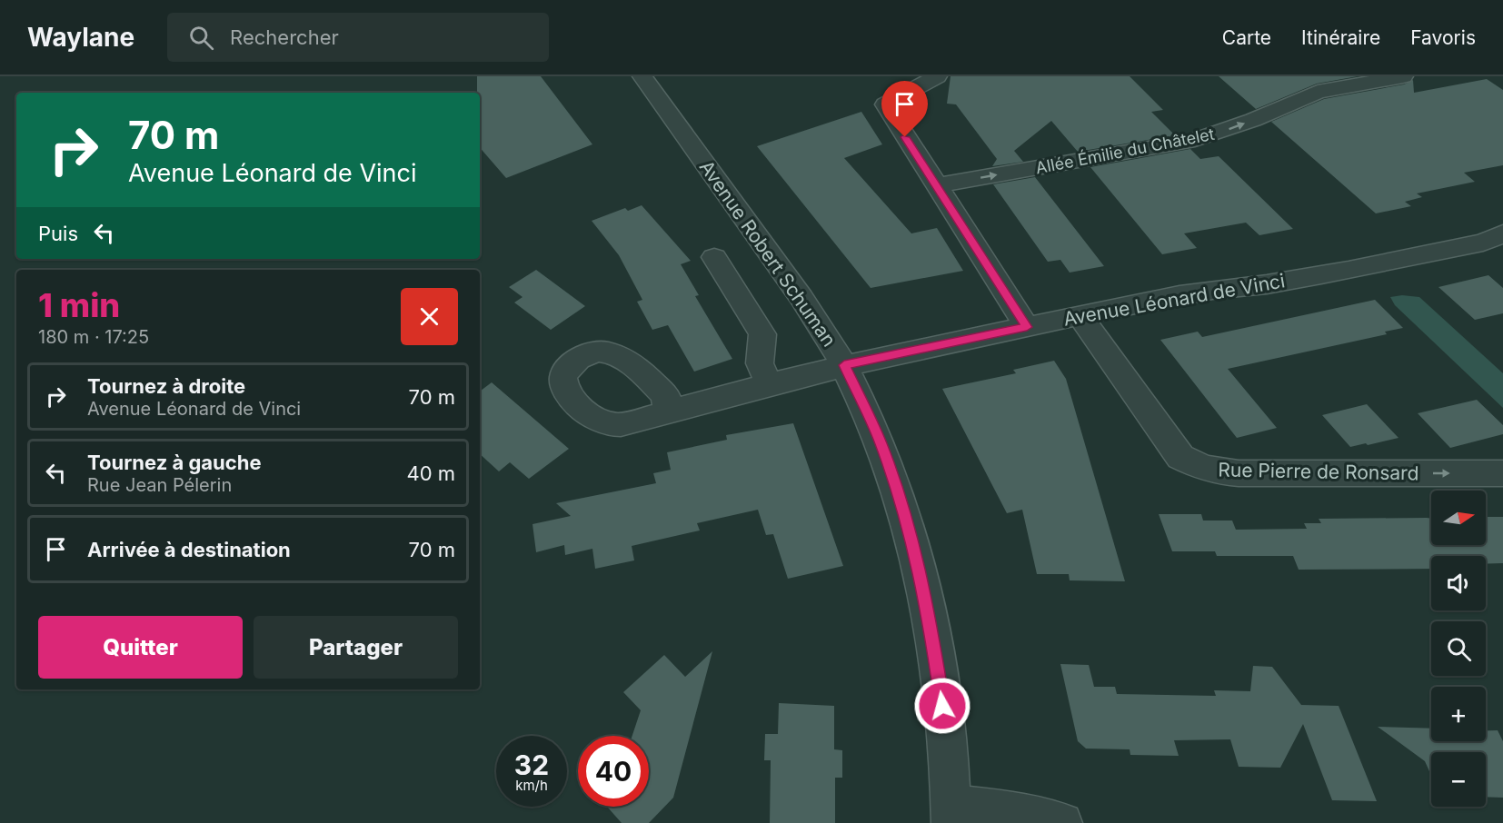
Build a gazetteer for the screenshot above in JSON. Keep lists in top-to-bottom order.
{
  "streets": {
    "street": [
      "Allée Émilie du Châtelet",
      "Avenue Robert Schuman",
      "Avenue Léonard de Vinci",
      "Rue Pierre de Ronsard"
    ]
  },
  "crossings": [
    ["Avenue Robert Schuman", "Avenue Léonard de Vinci"],
    ["Avenue Léonard de Vinci", "Rue Pierre de Ronsard"]
  ],
  "one_way": ["Allée Émilie du Châtelet", "Rue Pierre de Ronsard"],
  "north": "right",
  "page": {
    "header": "Waylane",
    "search": "Rechercher",
    "nav": ["Carte", "Itinéraire", "Favoris"],
    "turn": ["70 m", "Avenue Léonard de Vinci"],
    "then": "Puis",
    "heading": ["1 min", "180 m · 17:25"],
    "list": [
      {
        "name": "Tournez à droite",
        "note": "Avenue Léonard de Vinci",
        "value": "70 m"
      },
      {
        "name": "Tournez à gauche",
        "note": "Rue Jean Pélerin",
        "value": "40 m"
      },
      {
        "name": "Arrivée à destination",
        "value": "70 m"
      }
    ],
    "map_buttons": ["+", "−"],
    "buttons": ["Quitter", "Partager"],
    "speed": "32 km/h",
    "limit": "40"
  }
}
